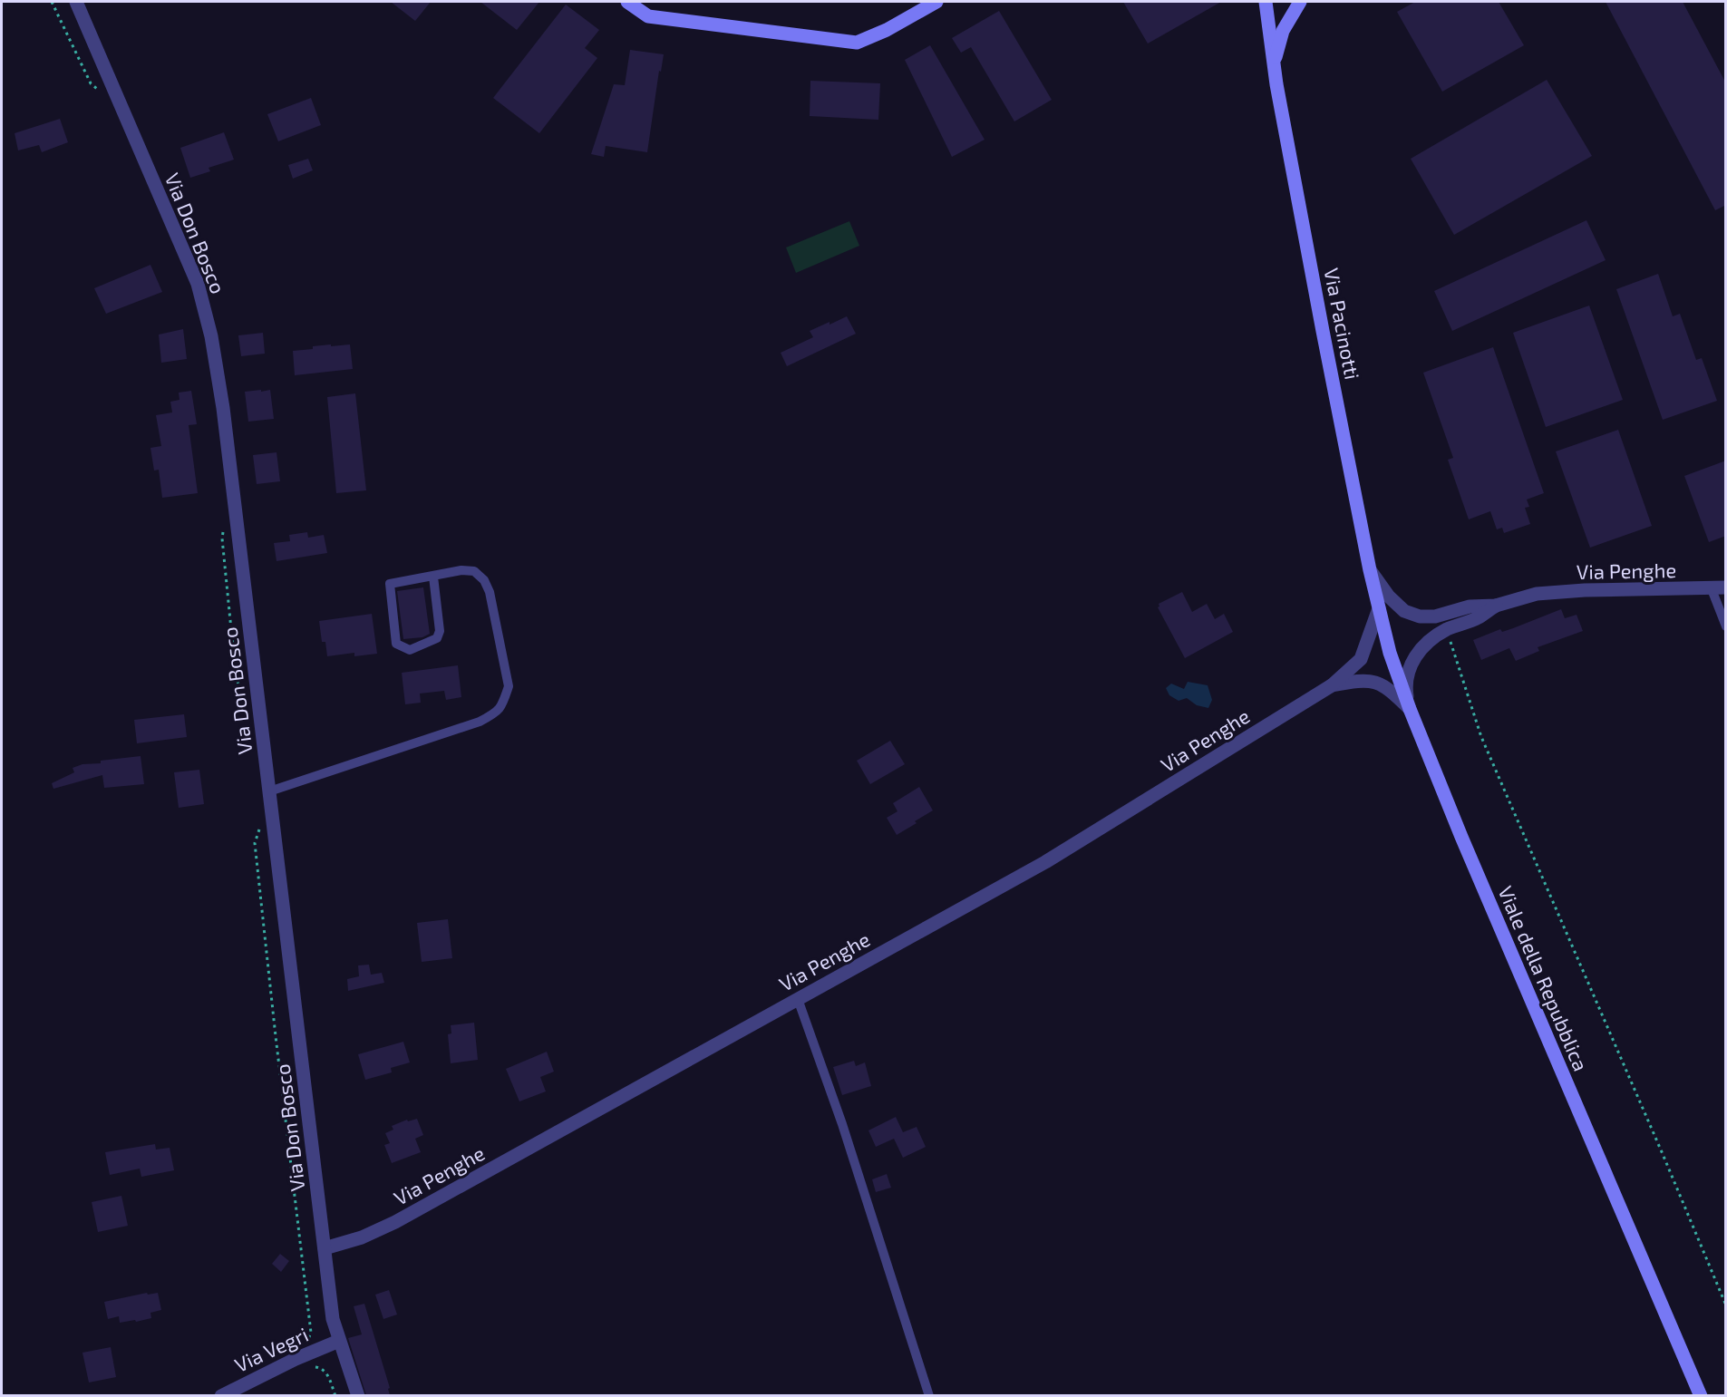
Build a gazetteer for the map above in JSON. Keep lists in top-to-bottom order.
{
  "streets": {
    "main road": ["Via Pacinotti", "Viale della Repubblica"],
    "street": ["Via Don Bosco", "Via Penghe", "Via Vegri"]
  },
  "crossings": [
    ["Via Don Bosco", "Via Penghe"],
    ["Via Don Bosco", "Via Vegri"],
    ["Via Pacinotti", "Via Penghe"],
    ["Via Pacinotti", "Viale della Repubblica"],
    ["Via Penghe", "Viale della Repubblica"]
  ]
}
